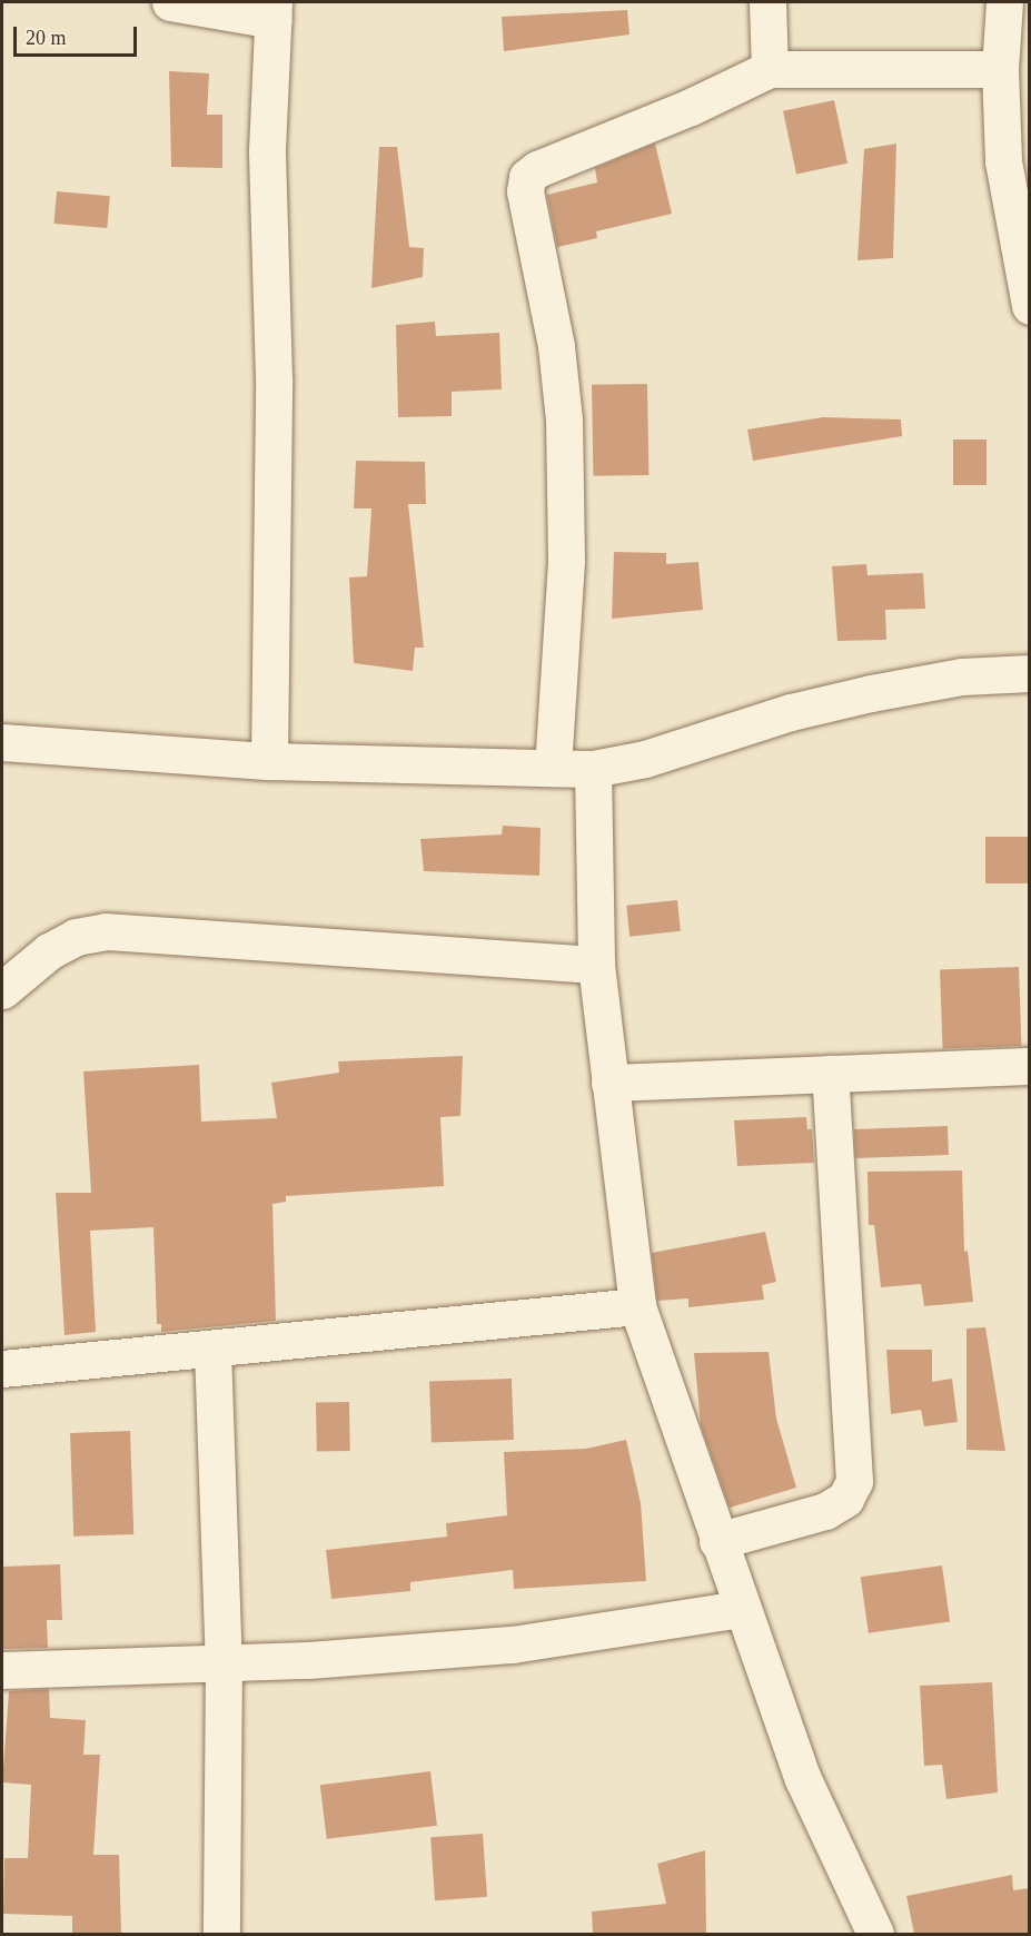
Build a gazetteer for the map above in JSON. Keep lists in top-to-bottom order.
{
  "scale_bar": "20 m"
}
